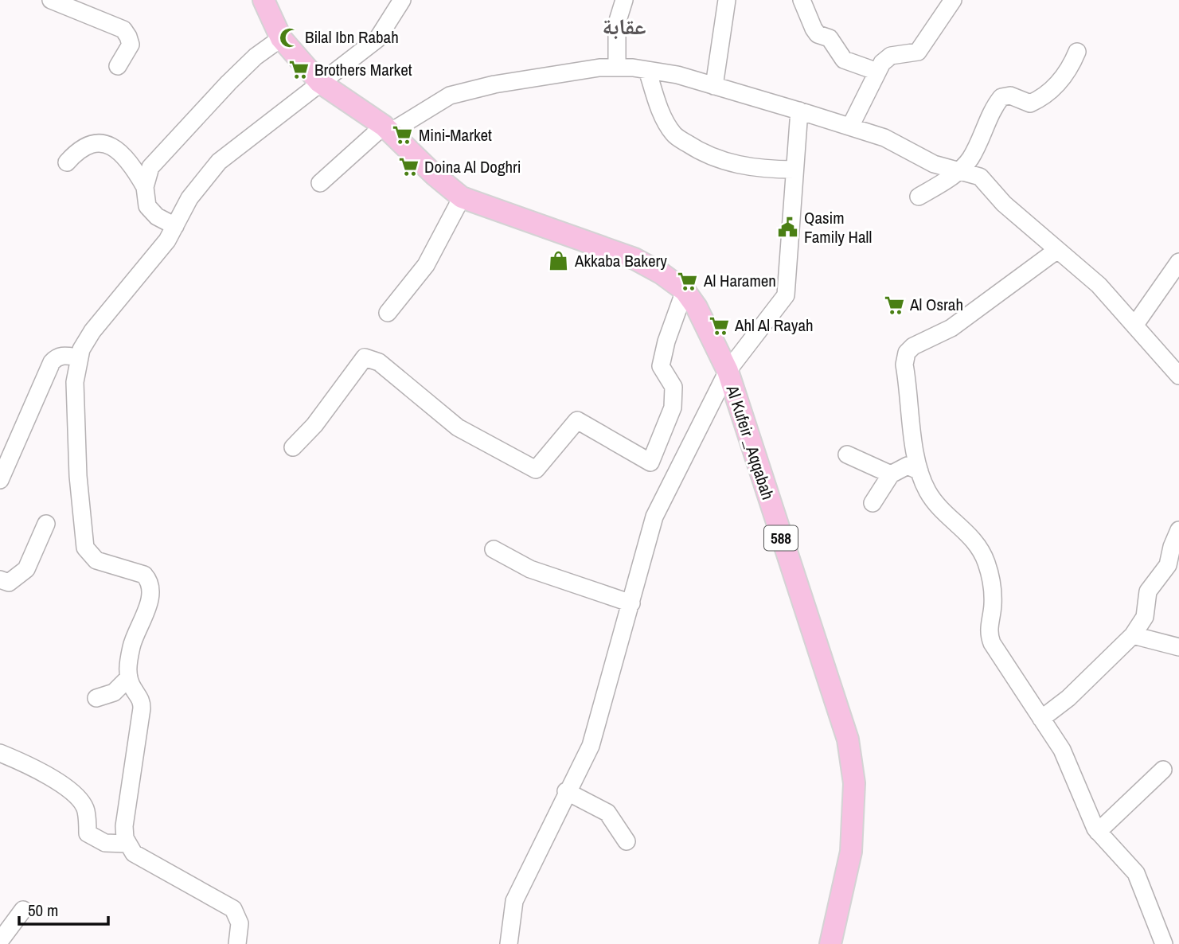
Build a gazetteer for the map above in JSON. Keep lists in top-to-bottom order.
{
  "streets": {
    "main road": ["Al Kufeir _Aqqabah", "588"]
  },
  "crossings": [
    ["Al Kufeir _Aqqabah", "588"]
  ],
  "districts": ["عقابة"],
  "places": {
    "mosque": ["Bilal Ibn Rabah"],
    "supermarket": [
      "Brothers Market",
      "Mini-Market",
      "Doina Al Doghri",
      "Al Haramen",
      "Al Osrah",
      "Ahl Al Rayah"
    ],
    "public building": ["Qasim Family Hall"],
    "shop": ["Akkaba Bakery"]
  },
  "scale_bar": "50 m"
}
